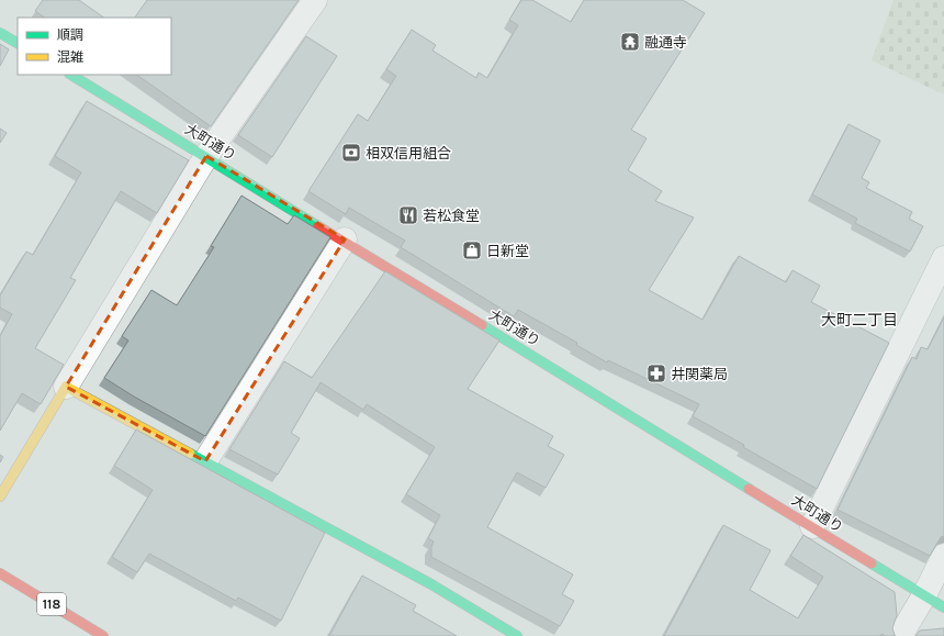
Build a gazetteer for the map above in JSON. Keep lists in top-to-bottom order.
{
  "streets": {
    "main road": ["大町通り", "118"]
  },
  "districts": ["大町二丁目"],
  "places": {
    "temple": ["融通寺"],
    "bank": ["相双信用組合"],
    "restaurant": ["若松食堂"],
    "shop": ["日新堂"],
    "pharmacy": ["井関薬局"]
  },
  "legend": ["順調", "混雑"]
}
